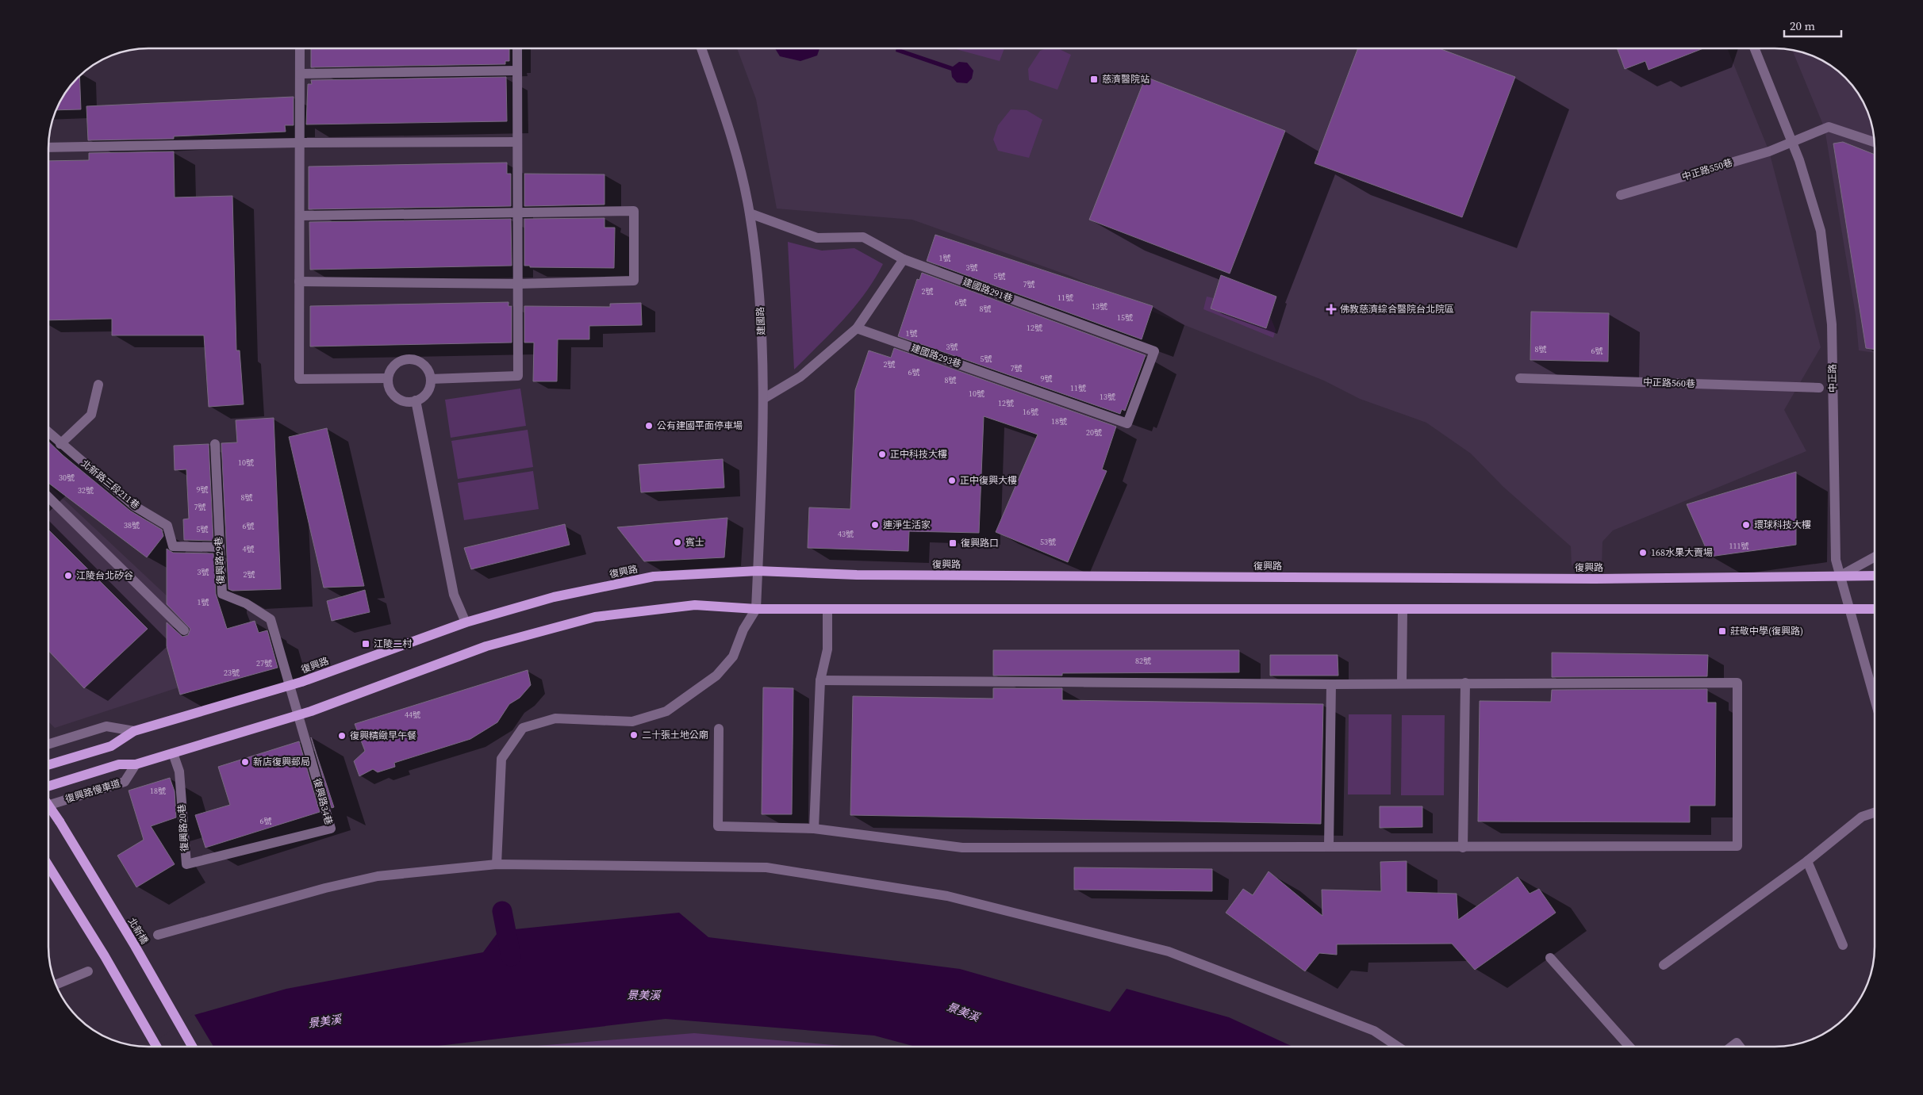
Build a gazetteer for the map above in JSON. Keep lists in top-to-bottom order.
{
  "streets": {
    "main road": ["復興路", "北新橋"],
    "street": [
      "中正路550巷",
      "建國路291巷",
      "建國路",
      "建國路293巷",
      "中正路",
      "中正路560巷",
      "北新路三段211巷",
      "復興路29巷",
      "復興路慢車道",
      "復興路34巷",
      "復興路20巷"
    ]
  },
  "crossings": [
    ["中正路550巷", "中正路"],
    ["建國路291巷", "建國路"],
    ["建國路291巷", "建國路293巷"],
    ["建國路", "復興路"],
    ["中正路", "復興路"],
    ["北新路三段211巷", "復興路29巷"],
    ["復興路29巷", "復興路"],
    ["復興路29巷", "復興路34巷"],
    ["復興路34巷", "復興路20巷"]
  ],
  "water": ["景美溪"],
  "places": {
    "transit": [
      "慈濟醫院站",
      "復興路口",
      "莊敬中學(復興路)",
      "江陵二村"
    ],
    "health": ["佛教慈濟綜合醫院台北院區"],
    "other": [
      "公有建國平面停車場",
      "正中科技大樓",
      "正中復興大樓",
      "連淨生活家",
      "環球科技大樓",
      "賓士",
      "168水果大賣場",
      "江陵台北矽谷",
      "二十張土地公廟",
      "復興精緻早午餐",
      "新店復興郵局"
    ]
  },
  "house_numbers": [
    "1號",
    "3號",
    "5號",
    "7號",
    "2號",
    "11號",
    "6號",
    "13號",
    "8號",
    "15號",
    "12號",
    "1號",
    "3號",
    "8號",
    "6號",
    "5號",
    "2號",
    "7號",
    "6號",
    "9號",
    "8號",
    "11號",
    "10號",
    "13號",
    "12號",
    "16號",
    "18號",
    "20號",
    "10號",
    "30號",
    "9號",
    "32號",
    "8號",
    "7號",
    "38號",
    "6號",
    "5號",
    "43號",
    "53號",
    "111號",
    "4號",
    "3號",
    "2號",
    "1號",
    "82號",
    "27號",
    "23號",
    "44號",
    "18號",
    "6號"
  ],
  "scale_bar": "20 m"
}
